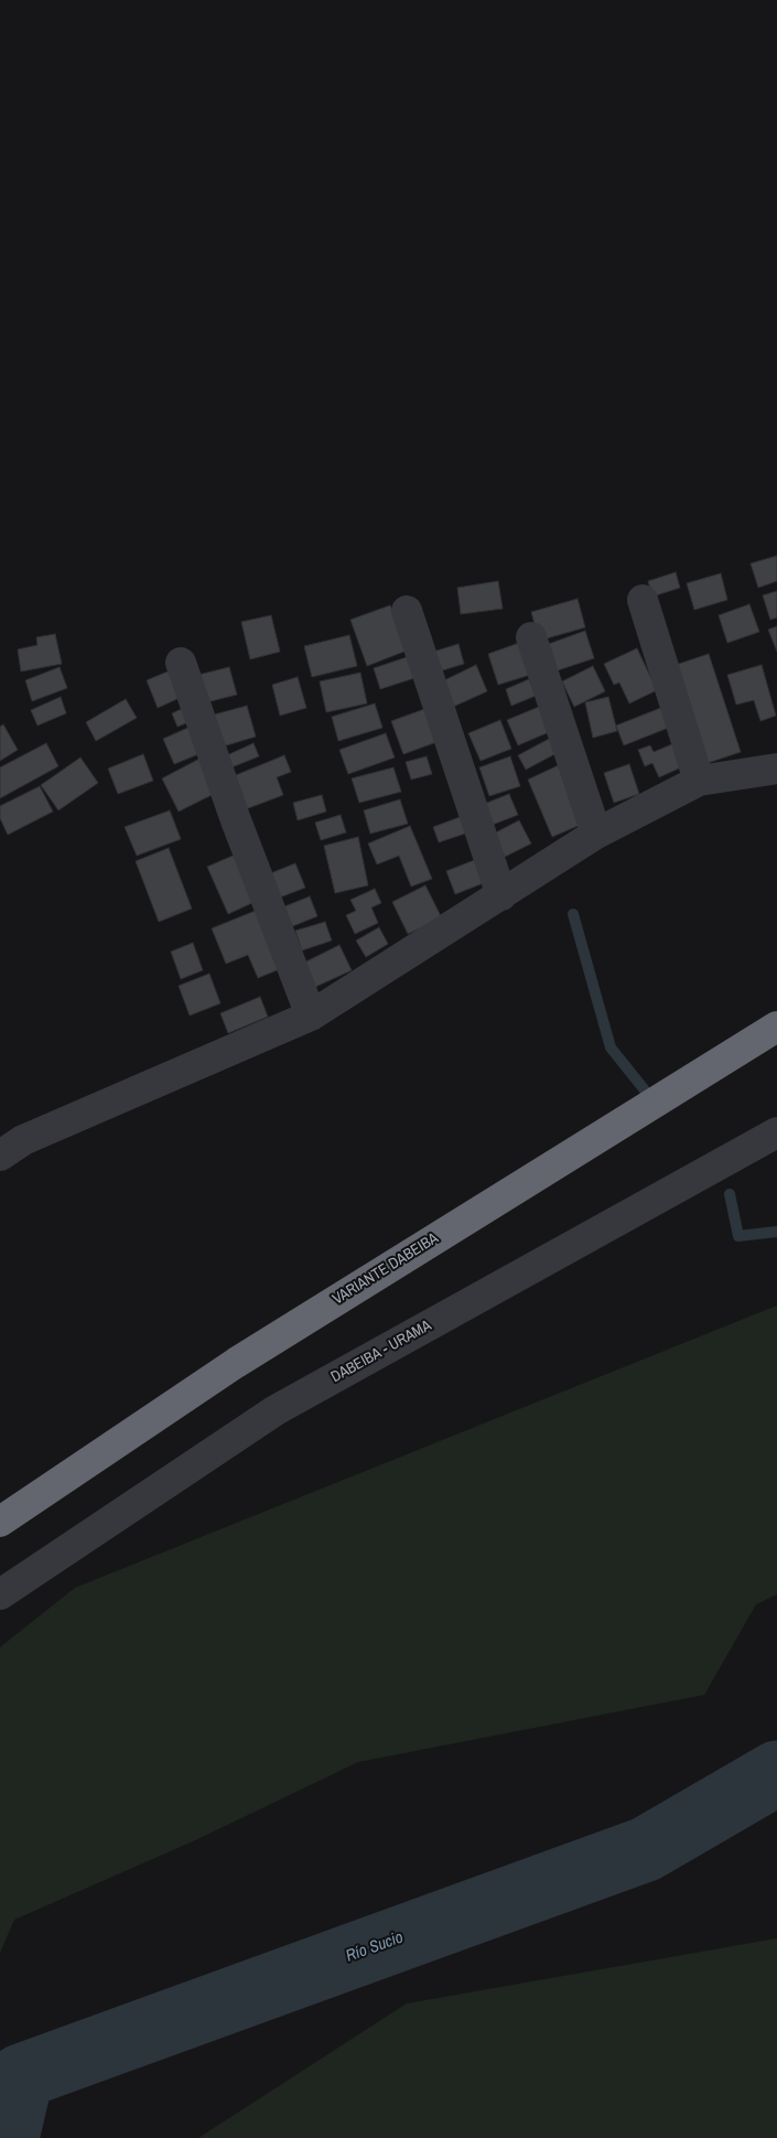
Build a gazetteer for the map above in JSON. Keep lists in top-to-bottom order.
{
  "streets": {
    "highway": ["VARIANTE DABEIBA"],
    "street": ["DABEIBA - URAMA"]
  },
  "water": ["Río Sucio"]
}
